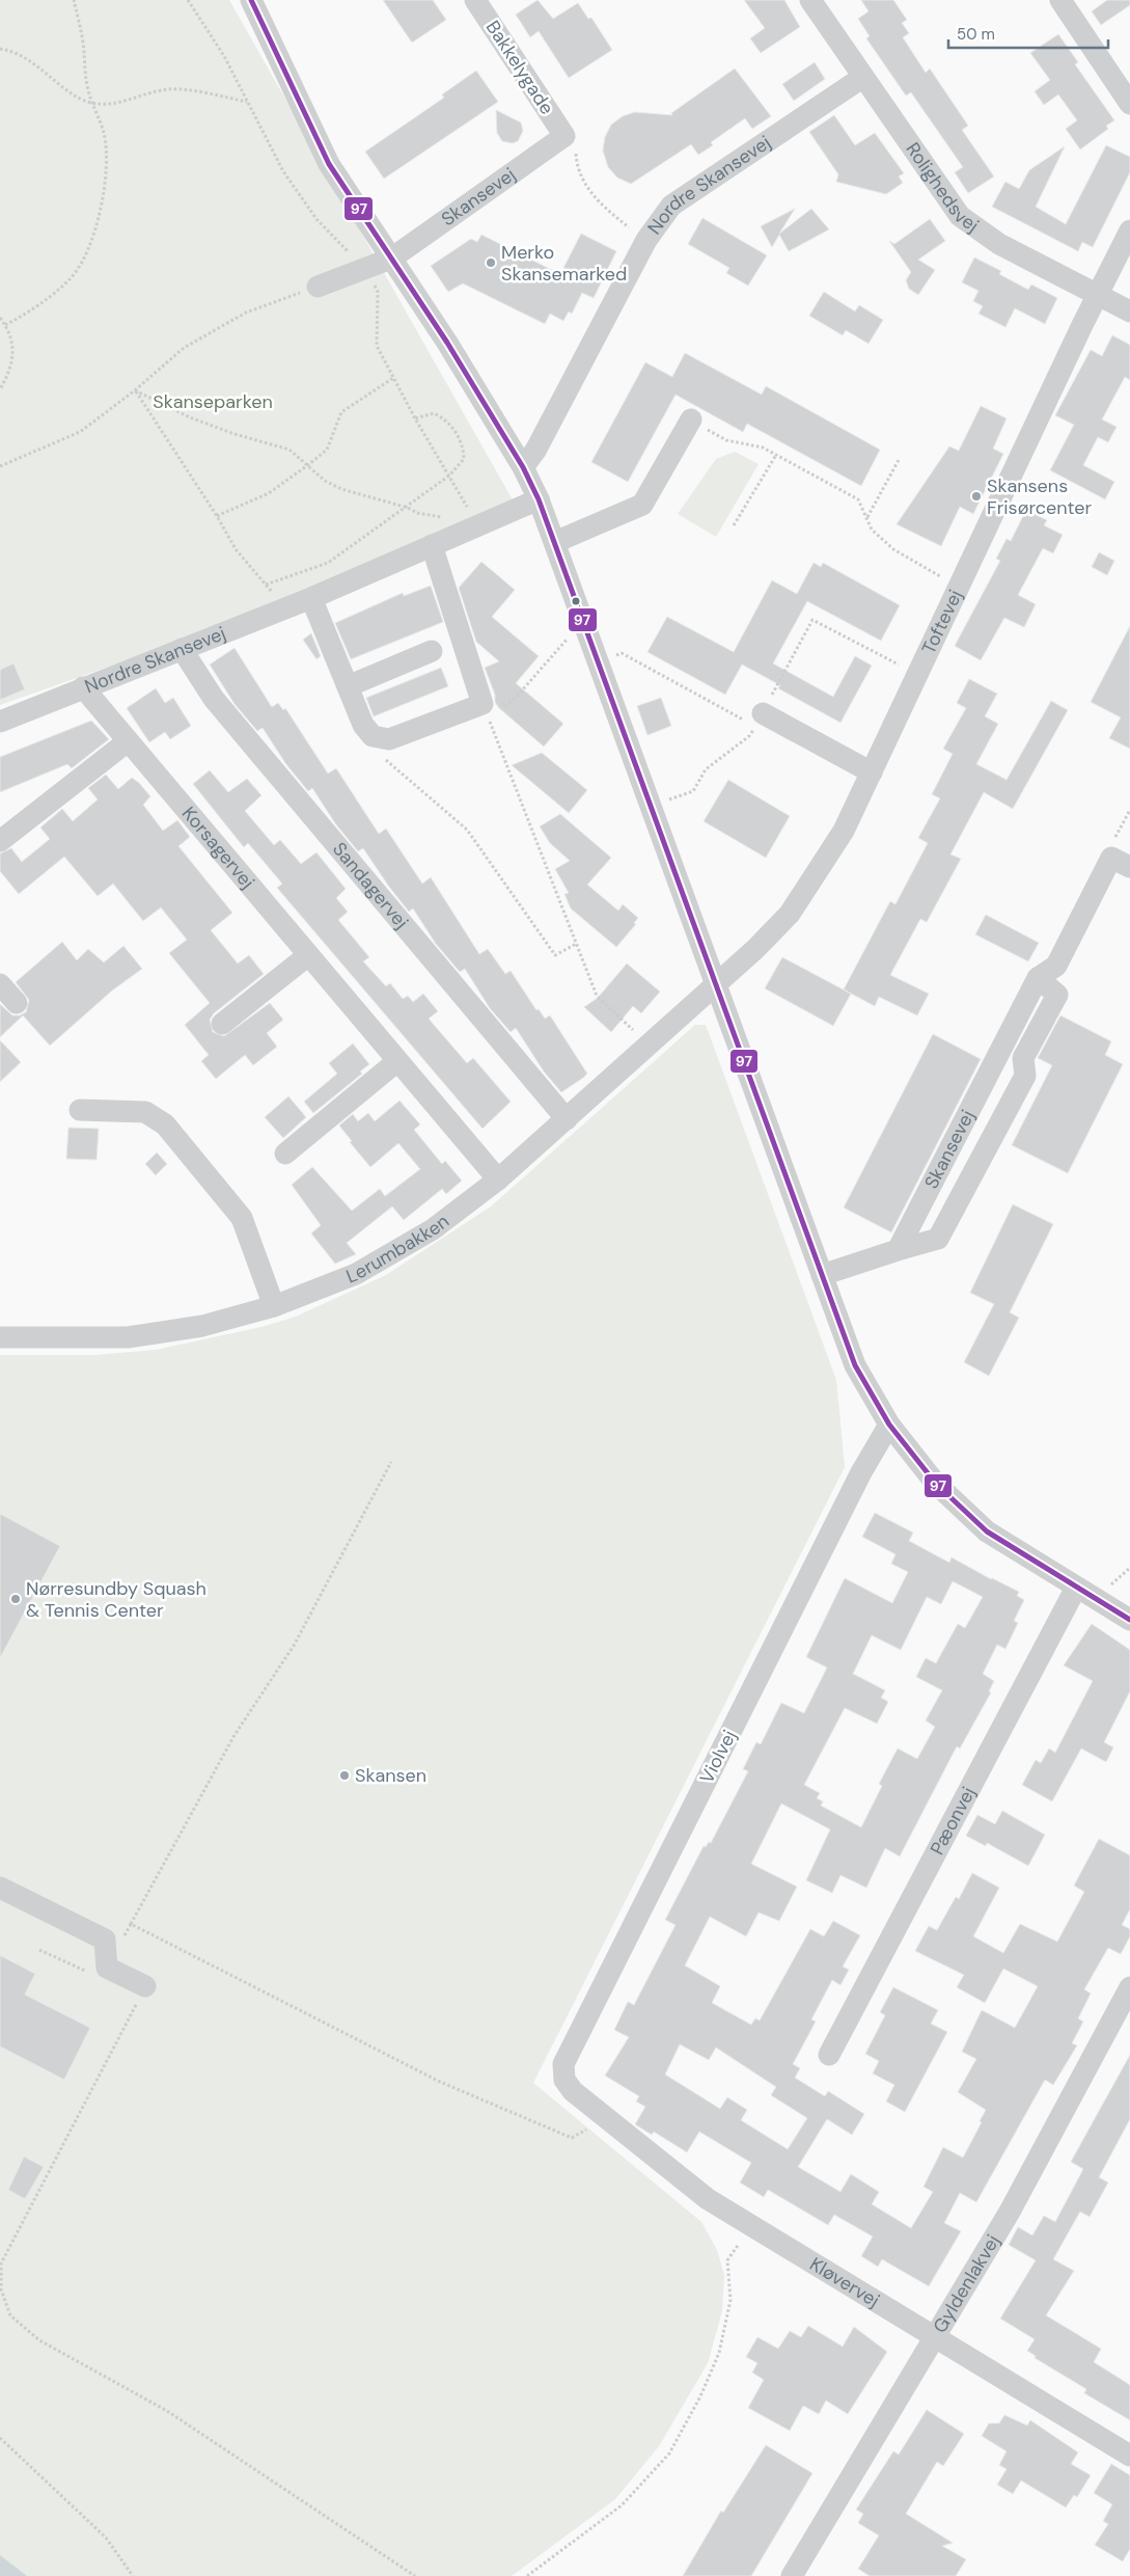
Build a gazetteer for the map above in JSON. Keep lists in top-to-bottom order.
{
  "streets": {
    "street": [
      "Bakkelygade",
      "Rolighedsvej",
      "Nordre Skansevej",
      "Skansevej",
      "Toftevej",
      "Korsagervej",
      "Sandagervej",
      "Lerumbakken",
      "Violvej",
      "Pæonvej",
      "Kløvervej",
      "Gyldenlakvej"
    ]
  },
  "crossings": [
    ["Bakkelygade", "Skansevej"],
    ["Rolighedsvej", "Nordre Skansevej"],
    ["Rolighedsvej", "Toftevej"],
    ["Nordre Skansevej", "Korsagervej"],
    ["Nordre Skansevej", "Sandagervej"],
    ["Toftevej", "Lerumbakken"],
    ["Korsagervej", "Lerumbakken"],
    ["Sandagervej", "Lerumbakken"],
    ["Violvej", "Kløvervej"],
    ["Kløvervej", "Gyldenlakvej"]
  ],
  "parks": ["Skanseparken"],
  "places": [
    "Merko Skansemarked",
    "Skansens Frisørcenter",
    "Nørresundby Squash & Tennis Center",
    "Skansen"
  ],
  "lines": ["transit line 97"],
  "scale_bar": "50 m"
}
